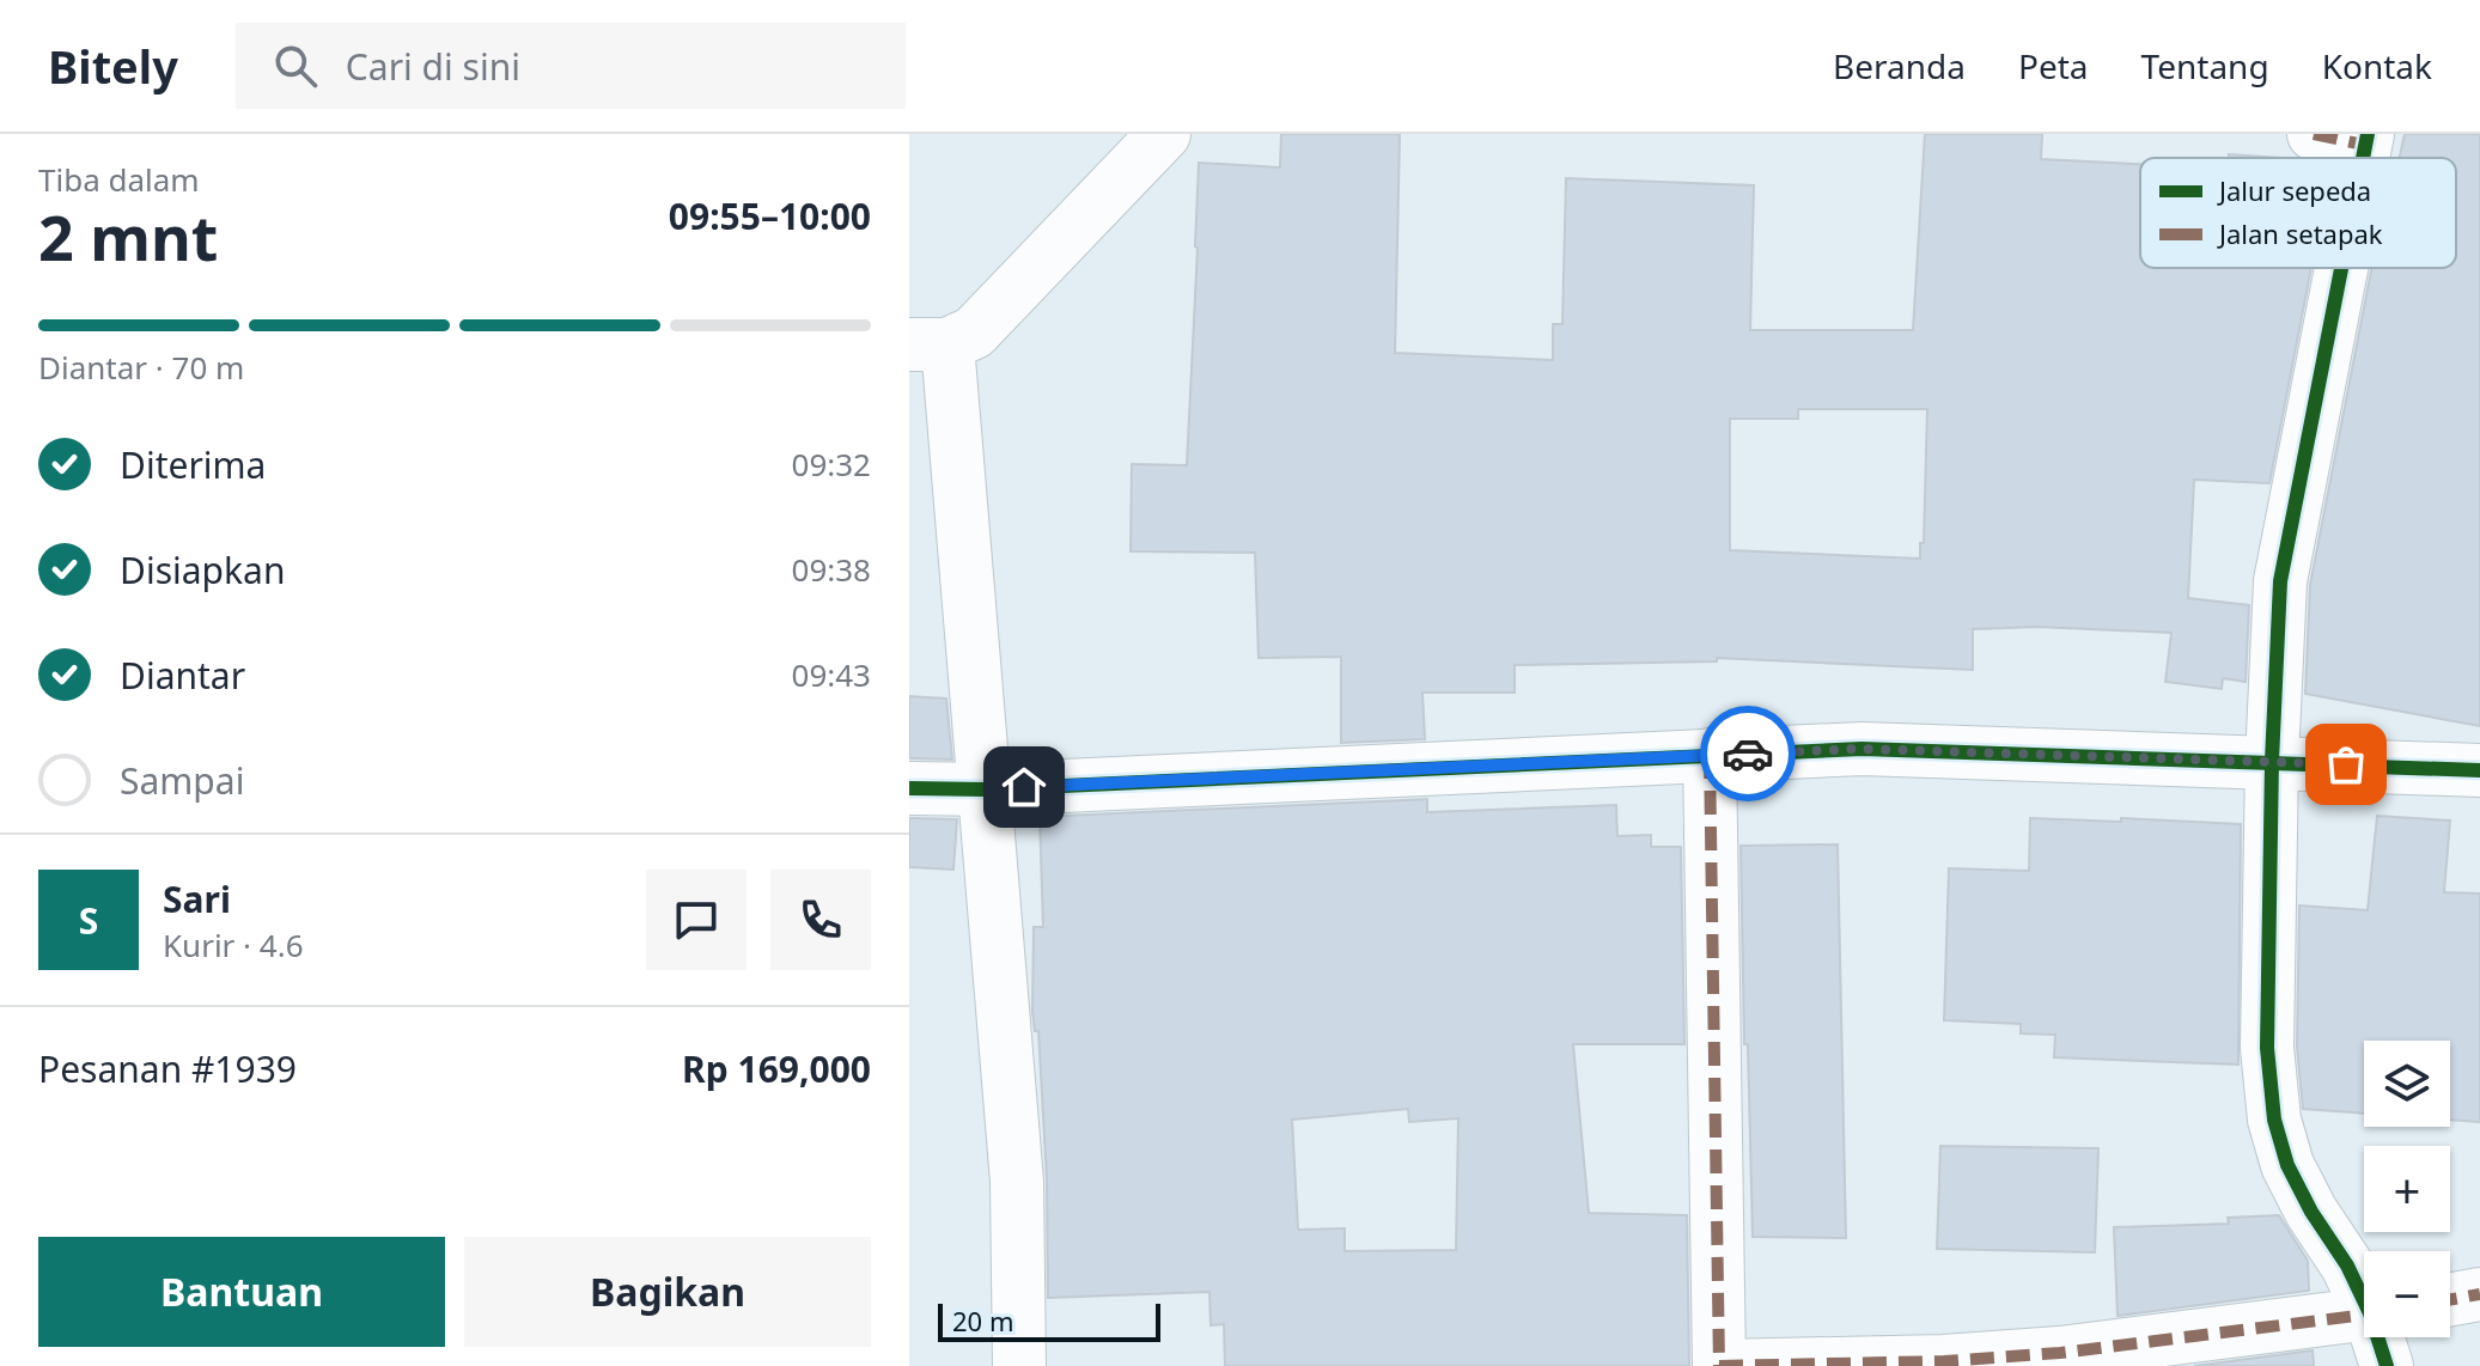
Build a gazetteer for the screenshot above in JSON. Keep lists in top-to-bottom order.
{
  "legend": ["Jalur sepeda", "Jalan setapak"],
  "scale_bar": "20 m",
  "page": {
    "header": "Bitely",
    "search": "Cari di sini",
    "nav": [
      "Beranda",
      "Peta",
      "Tentang",
      "Kontak"
    ],
    "heading": ["2 mnt", "Tiba dalam", "09:55–10:00"],
    "panel": [
      "Sari",
      "Kurir · 4.6",
      "Pesanan #1939",
      "Rp 169,000"
    ],
    "bar": "Diantar · 70 m",
    "list": [
      ["Diterima", "09:32"],
      ["Disiapkan", "09:38"],
      ["Diantar", "09:43"],
      "Sampai"
    ],
    "round": "S",
    "map_buttons": ["+", "−"],
    "buttons": ["Bantuan", "Bagikan"],
    "scale": "20 m"
  }
}
